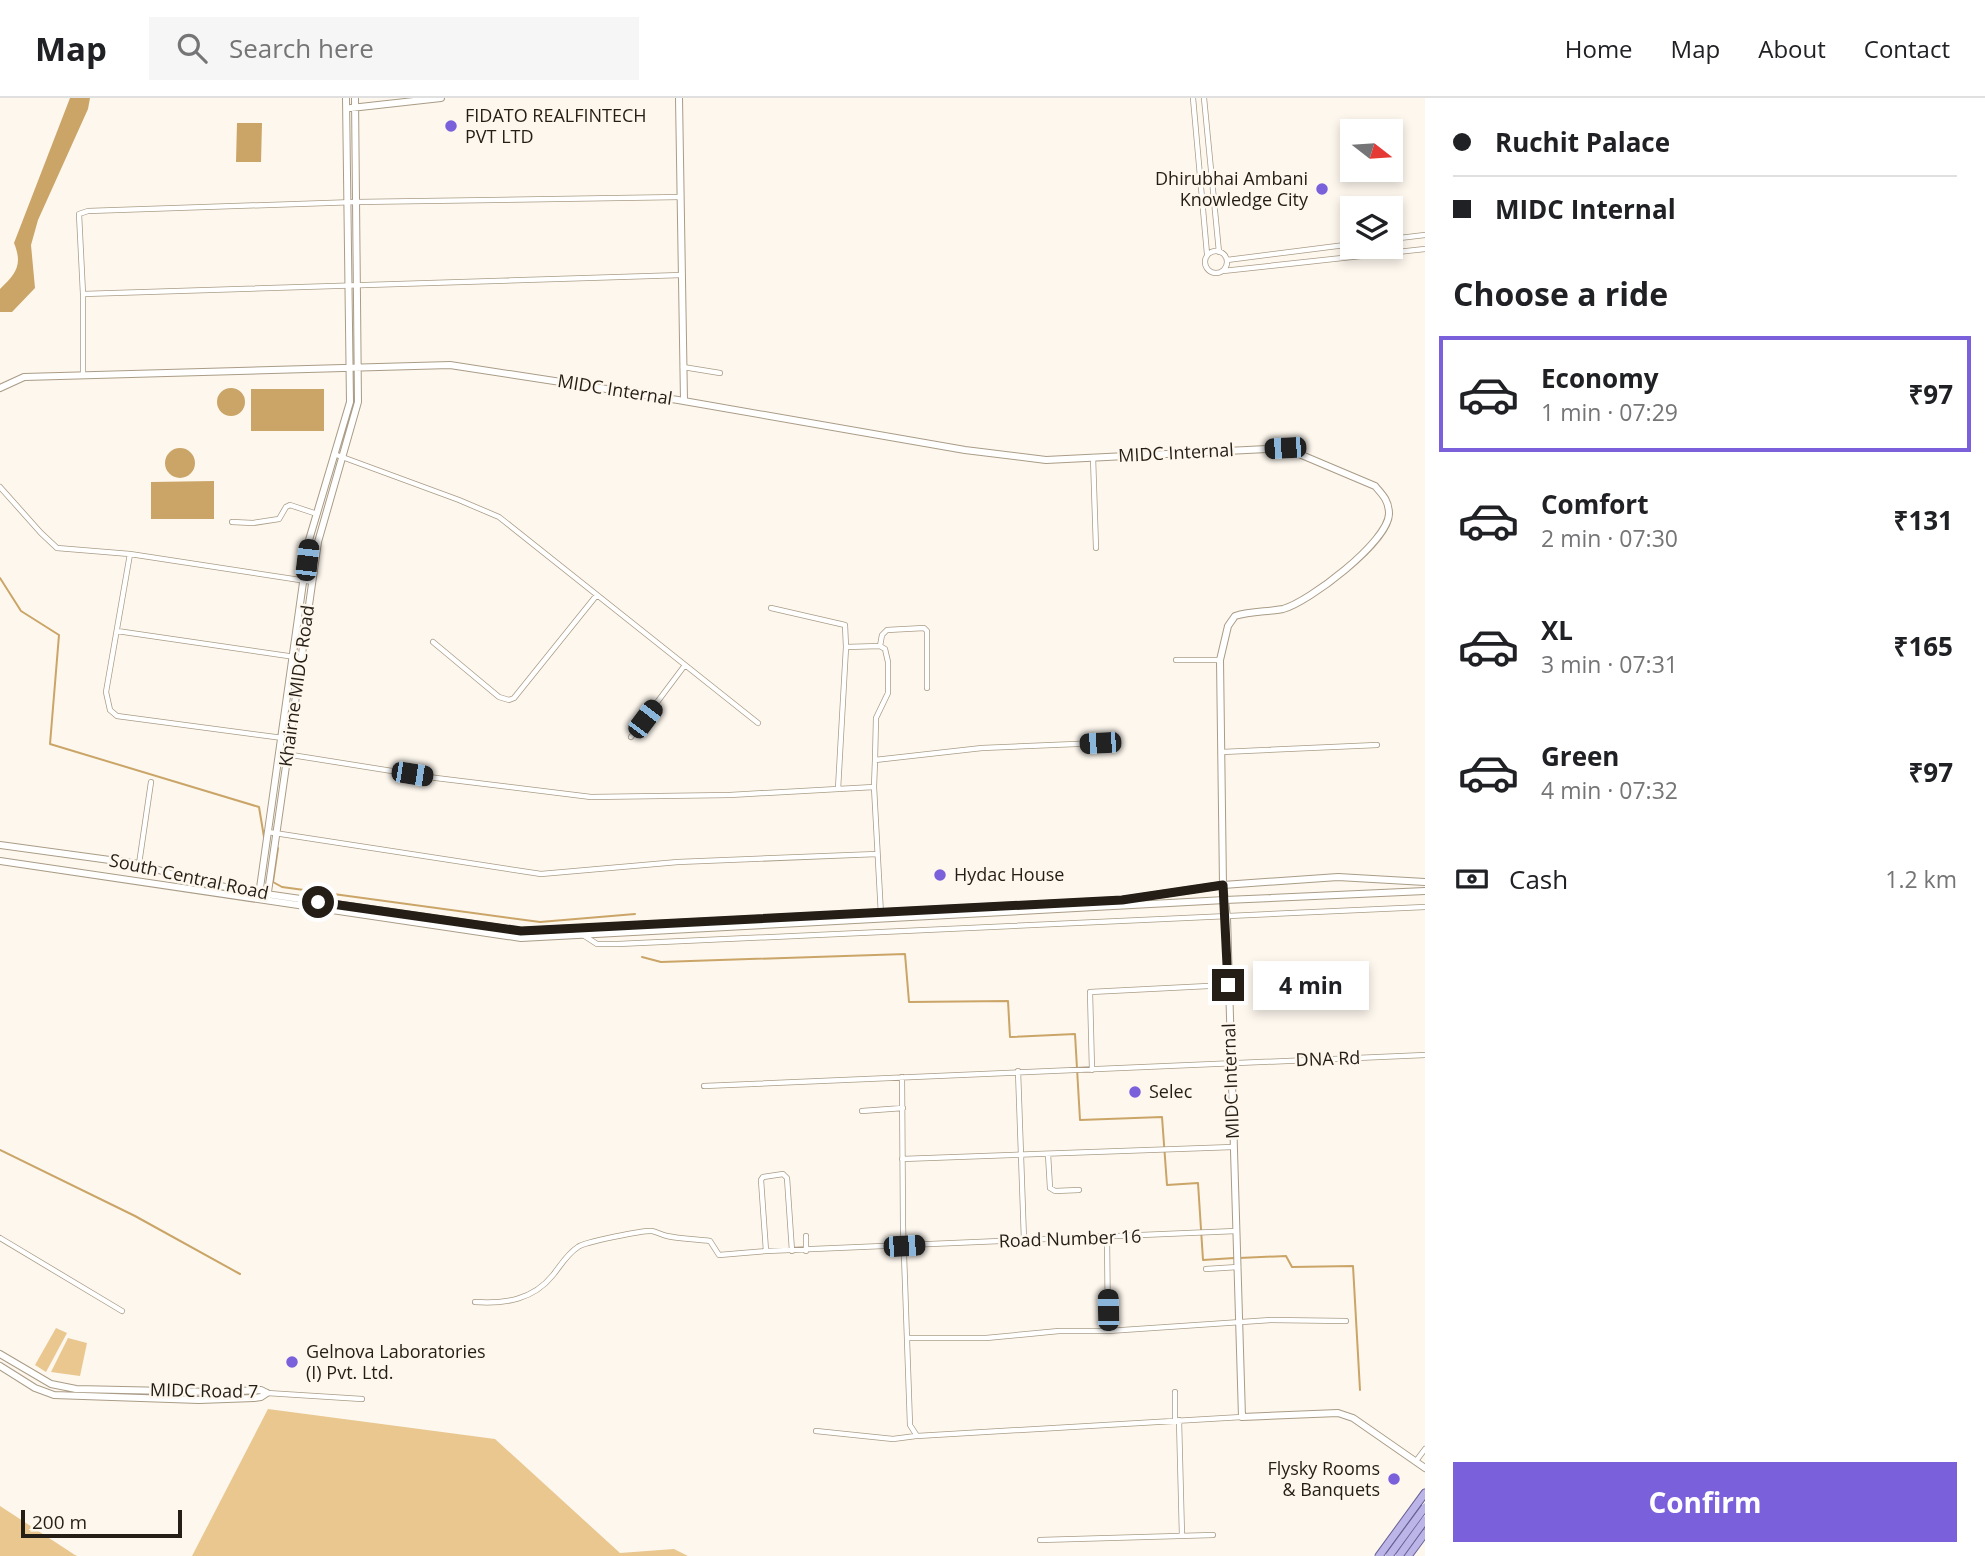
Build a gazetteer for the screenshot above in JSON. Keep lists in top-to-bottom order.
{
  "streets": {
    "main road": [
      "MIDC Internal",
      "Khairne MIDC Road",
      "South Central Road",
      "MIDC Road 7"
    ],
    "street": ["DNA Rd", "Road Number 16"]
  },
  "crossings": [
    ["MIDC Internal", "Khairne MIDC Road"],
    ["MIDC Internal", "South Central Road"],
    ["MIDC Internal", "DNA Rd"],
    ["MIDC Internal", "Road Number 16"],
    ["Khairne MIDC Road", "South Central Road"]
  ],
  "places": [
    "FIDATO REALFINTECH PVT LTD",
    "Dhirubhai Ambani Knowledge City",
    "Hydac House",
    "Selec",
    "Gelnova Laboratories (I) Pvt. Ltd.",
    "Flysky Rooms & Banquets"
  ],
  "scale_bar": "200 m",
  "north": "right",
  "page": {
    "header": "Map",
    "search": "Search here",
    "nav": [
      "Home",
      "Map",
      "About",
      "Contact"
    ],
    "banner": ["Ruchit Palace", "MIDC Internal"],
    "heading": "Choose a ride",
    "list": [
      {
        "name": "Economy",
        "note": "1 min · 07:29",
        "value": "₹97"
      },
      {
        "name": "Comfort",
        "note": "2 min · 07:30",
        "value": "₹131"
      },
      {
        "name": "XL",
        "note": "3 min · 07:31",
        "value": "₹165"
      },
      {
        "name": "Green",
        "note": "4 min · 07:32",
        "value": "₹97"
      }
    ],
    "pay": ["Cash", "1.2 km"],
    "bubble": "4 min",
    "buttons": "Confirm",
    "scale": "200 m"
  }
}
